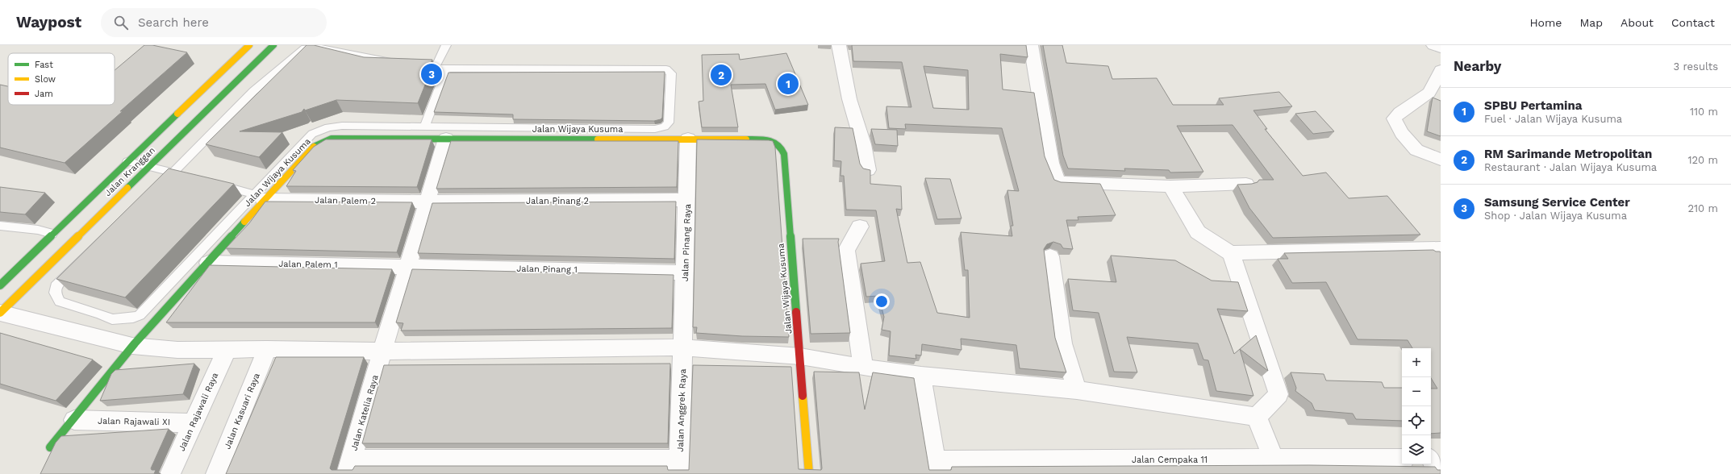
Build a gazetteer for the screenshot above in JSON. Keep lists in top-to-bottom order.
{
  "streets": {
    "street": [
      "Jalan Wijaya Kusuma",
      "Jalan Kranggan",
      "Jalan Palem 2",
      "Jalan Pinang 2",
      "Jalan Pinang Raya",
      "Jalan Palem 1",
      "Jalan Pinang 1",
      "Jalan Anggrek Raya",
      "Jalan Kasuari Raya",
      "Jalan Rajawali Raya",
      "Jalan Katelia Raya",
      "Jalan Rajawali XI",
      "Jalan Cempaka 11"
    ]
  },
  "crossings": [
    ["Jalan Wijaya Kusuma", "Jalan Palem 2"],
    ["Jalan Wijaya Kusuma", "Jalan Pinang Raya"],
    ["Jalan Wijaya Kusuma", "Jalan Palem 1"],
    ["Jalan Wijaya Kusuma", "Jalan Katelia Raya"],
    ["Jalan Wijaya Kusuma", "Jalan Rajawali XI"],
    ["Jalan Palem 2", "Jalan Pinang 2"],
    ["Jalan Palem 2", "Jalan Katelia Raya"],
    ["Jalan Pinang 2", "Jalan Pinang Raya"],
    ["Jalan Pinang 2", "Jalan Katelia Raya"],
    ["Jalan Pinang Raya", "Jalan Pinang 1"],
    ["Jalan Pinang Raya", "Jalan Anggrek Raya"],
    ["Jalan Palem 1", "Jalan Pinang 1"],
    ["Jalan Palem 1", "Jalan Katelia Raya"],
    ["Jalan Pinang 1", "Jalan Katelia Raya"],
    ["Jalan Rajawali Raya", "Jalan Rajawali XI"]
  ],
  "legend": ["Fast", "Slow", "Jam"],
  "page": {
    "header": "Waypost",
    "search": "Search here",
    "nav": [
      "Home",
      "Map",
      "About",
      "Contact"
    ],
    "heading": ["Nearby", "3 results"],
    "pins": ["3", "2", "1"],
    "list": [
      {
        "mark": "1",
        "name": "SPBU Pertamina",
        "note": "Fuel · Jalan Wijaya Kusuma",
        "value": "110 m"
      },
      {
        "mark": "2",
        "name": "RM Sarimande Metropolitan",
        "note": "Restaurant · Jalan Wijaya Kusuma",
        "value": "120 m"
      },
      {
        "mark": "3",
        "name": "Samsung Service Center",
        "note": "Shop · Jalan Wijaya Kusuma",
        "value": "210 m"
      }
    ],
    "map_buttons": ["+", "−"]
  }
}
